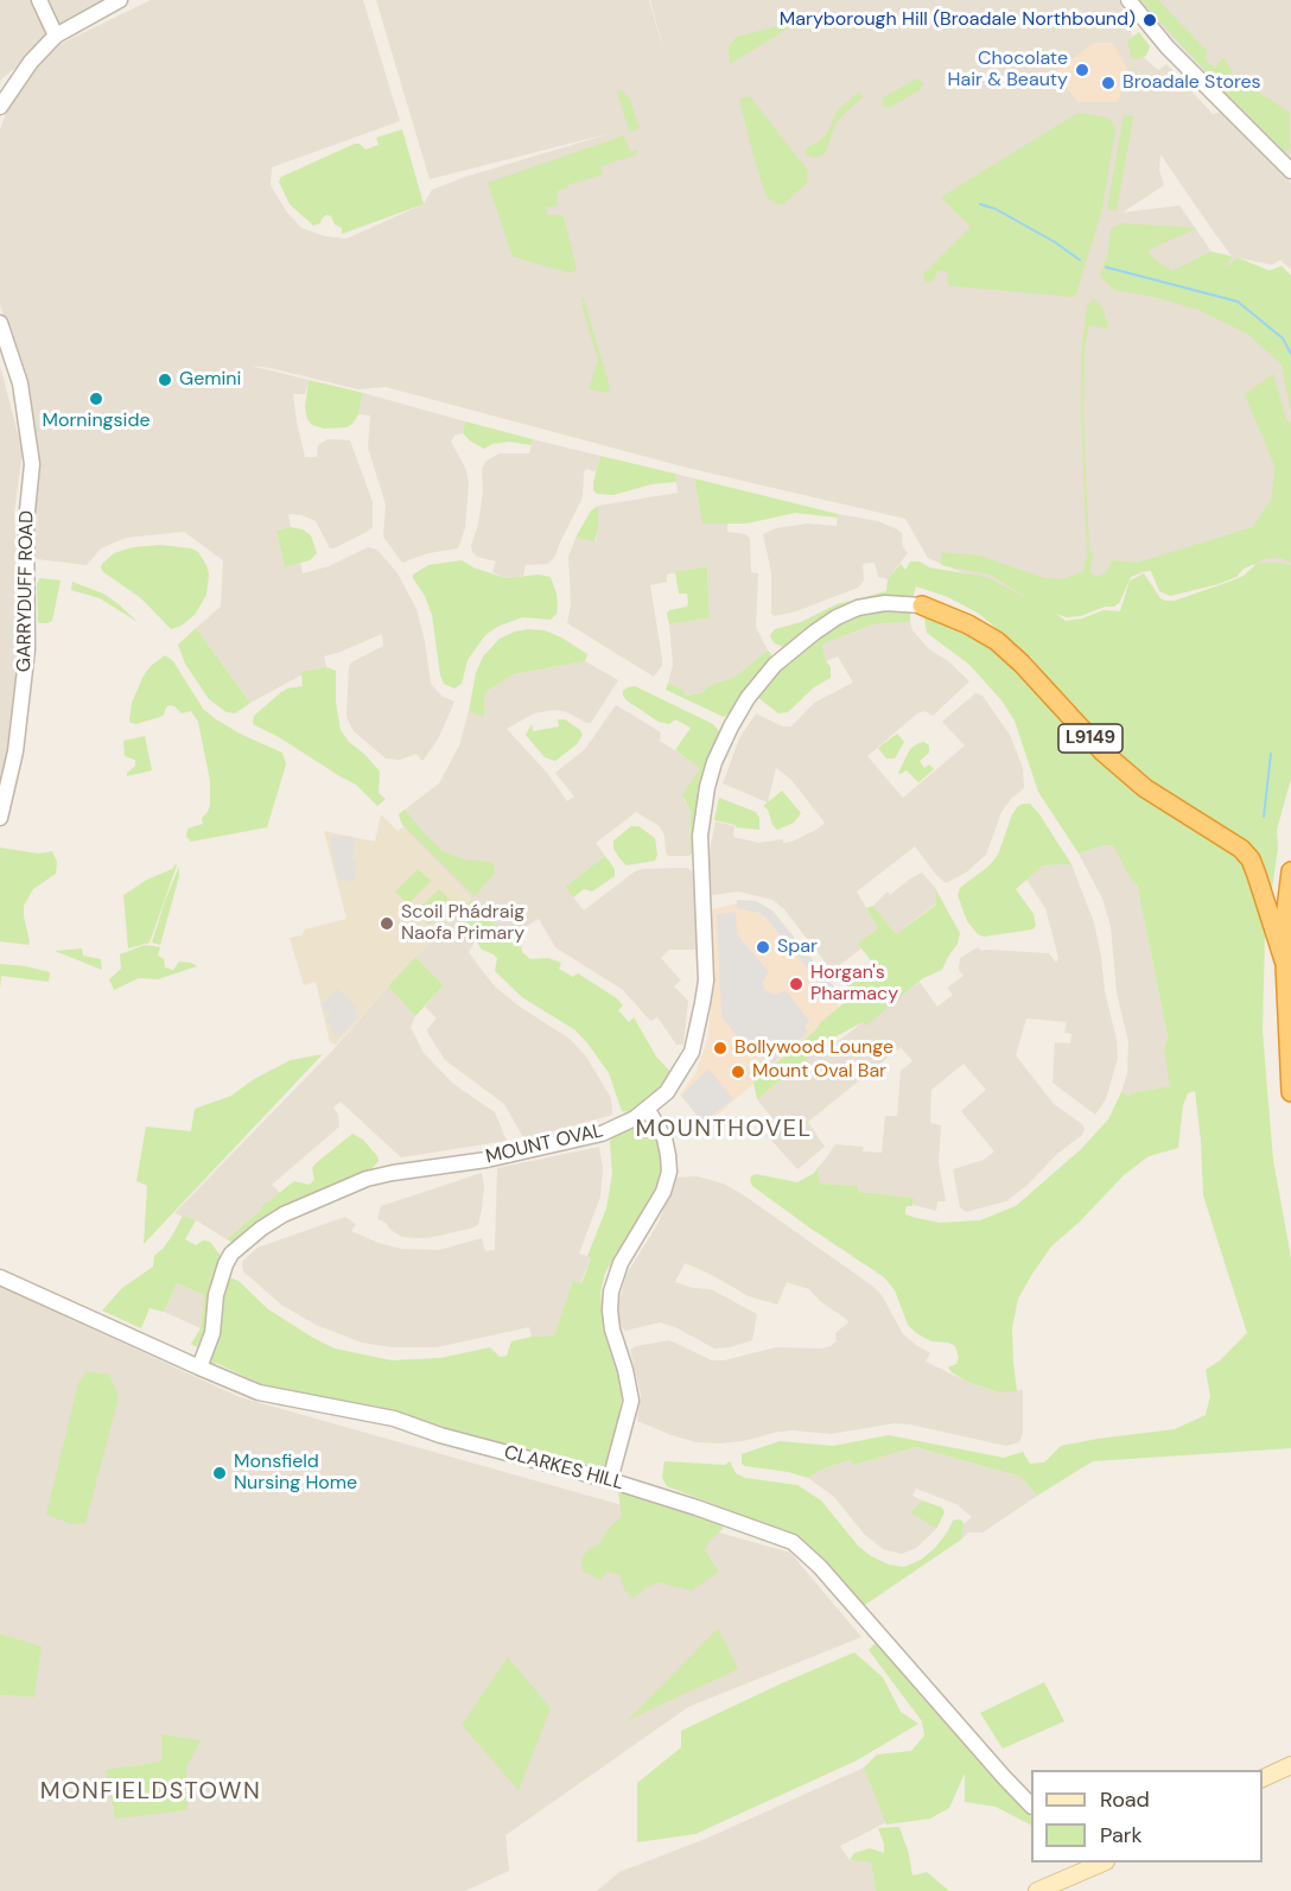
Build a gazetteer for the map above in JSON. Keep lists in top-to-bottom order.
{
  "streets": {
    "highway": ["L9149"],
    "street": ["GARRYDUFF ROAD", "MOUNT OVAL", "CLARKES HILL"]
  },
  "crossings": [
    ["L9149", "MOUNT OVAL"],
    ["MOUNT OVAL", "CLARKES HILL"]
  ],
  "districts": ["MOUNTHOVEL", "MONFIELDSTOWN"],
  "places": [
    "Maryborough Hill (Broadale Northbound)",
    "Chocolate Hair & Beauty",
    "Broadale Stores",
    "Gemini",
    "Morningside",
    "Scoil Phádraig Naofa Primary",
    "Spar",
    "Horgan's Pharmacy",
    "Bollywood Lounge",
    "Mount Oval Bar",
    "Monsfield Nursing Home"
  ],
  "legend": ["Road", "Park"]
}
